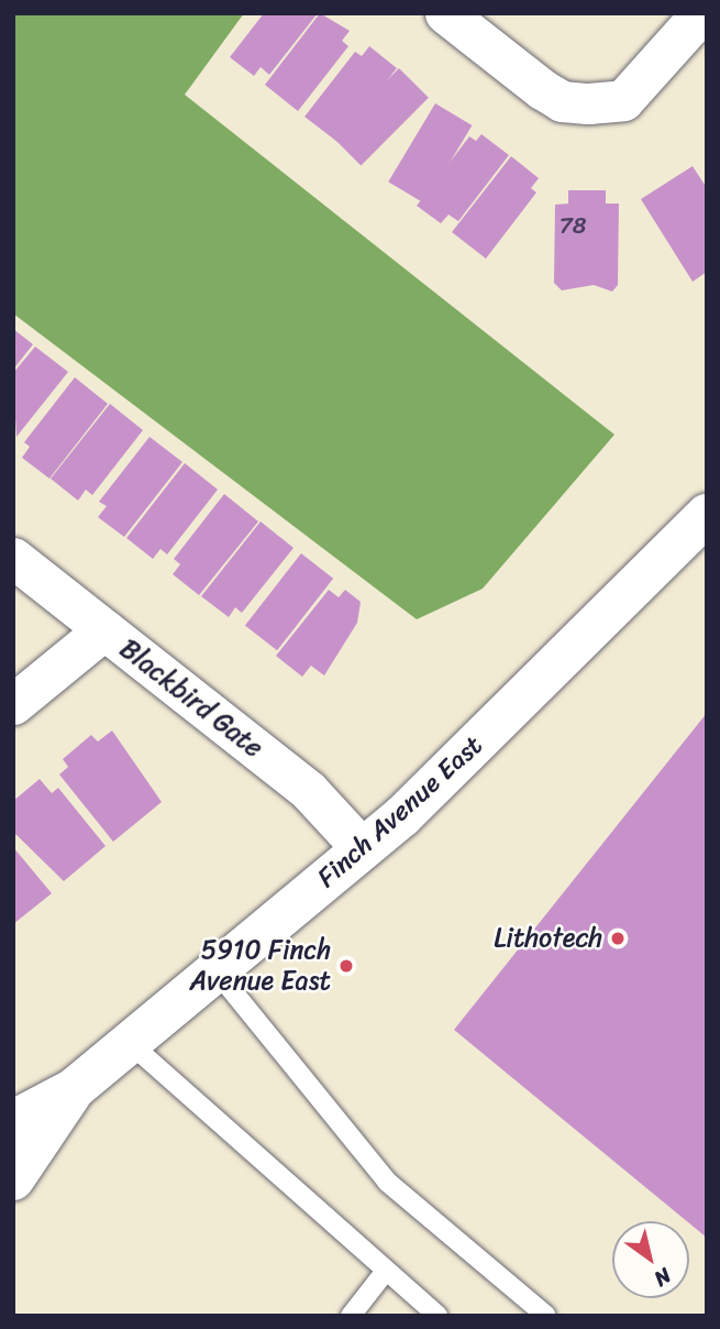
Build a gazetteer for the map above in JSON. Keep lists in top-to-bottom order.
{
  "streets": {
    "main road": ["Finch Avenue East"],
    "street": ["Blackbird Gate"]
  },
  "crossings": [
    ["Blackbird Gate", "Finch Avenue East"]
  ],
  "places": ["Lithotech", "5910 Finch Avenue East"],
  "house_numbers": ["78"],
  "north": "bottom right"
}
